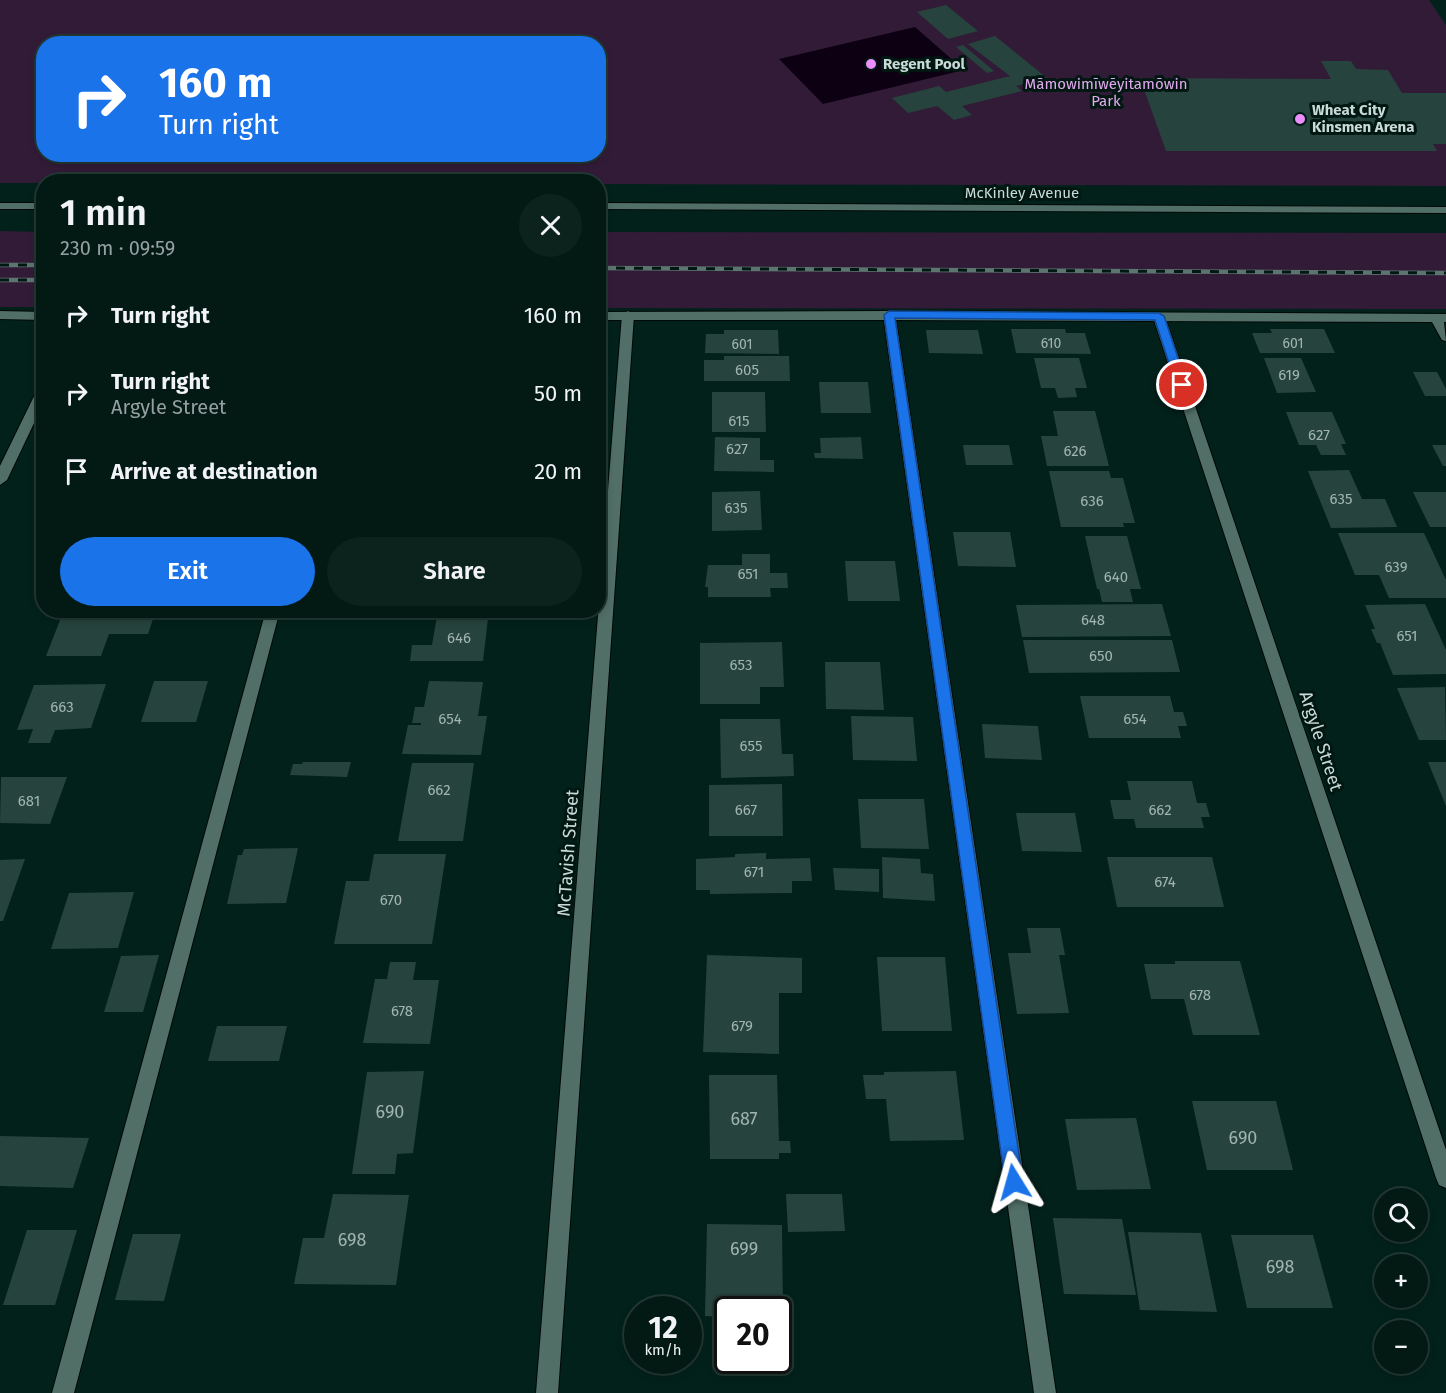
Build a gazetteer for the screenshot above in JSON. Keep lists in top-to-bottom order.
{
  "streets": {
    "street": ["McKinley Avenue", "Argyle Street", "McTavish Street"]
  },
  "parks": ["Māmowimīwēyitamōwin Park"],
  "places": ["Regent Pool", "Wheat City Kinsmen Arena"],
  "house_numbers": [
    "610",
    "601",
    "601",
    "605",
    "619",
    "615",
    "627",
    "627",
    "626",
    "635",
    "636",
    "635",
    "639",
    "651",
    "640",
    "648",
    "651",
    "646",
    "650",
    "653",
    "663",
    "654",
    "654",
    "655",
    "662",
    "681",
    "667",
    "662",
    "671",
    "674",
    "670",
    "678",
    "678",
    "679",
    "690",
    "687",
    "690",
    "698",
    "699",
    "698"
  ],
  "page": {
    "turn": ["160 m", "Turn right"],
    "heading": ["1 min", "230 m · 09:59"],
    "list": [
      {
        "name": "Turn right",
        "value": "160 m"
      },
      {
        "name": "Turn right",
        "note": "Argyle Street",
        "value": "50 m"
      },
      {
        "name": "Arrive at destination",
        "value": "20 m"
      }
    ],
    "buttons": ["Exit", "Share"],
    "map_buttons": ["+", "−"],
    "speed": "12 km/h",
    "limit": "20"
  }
}
